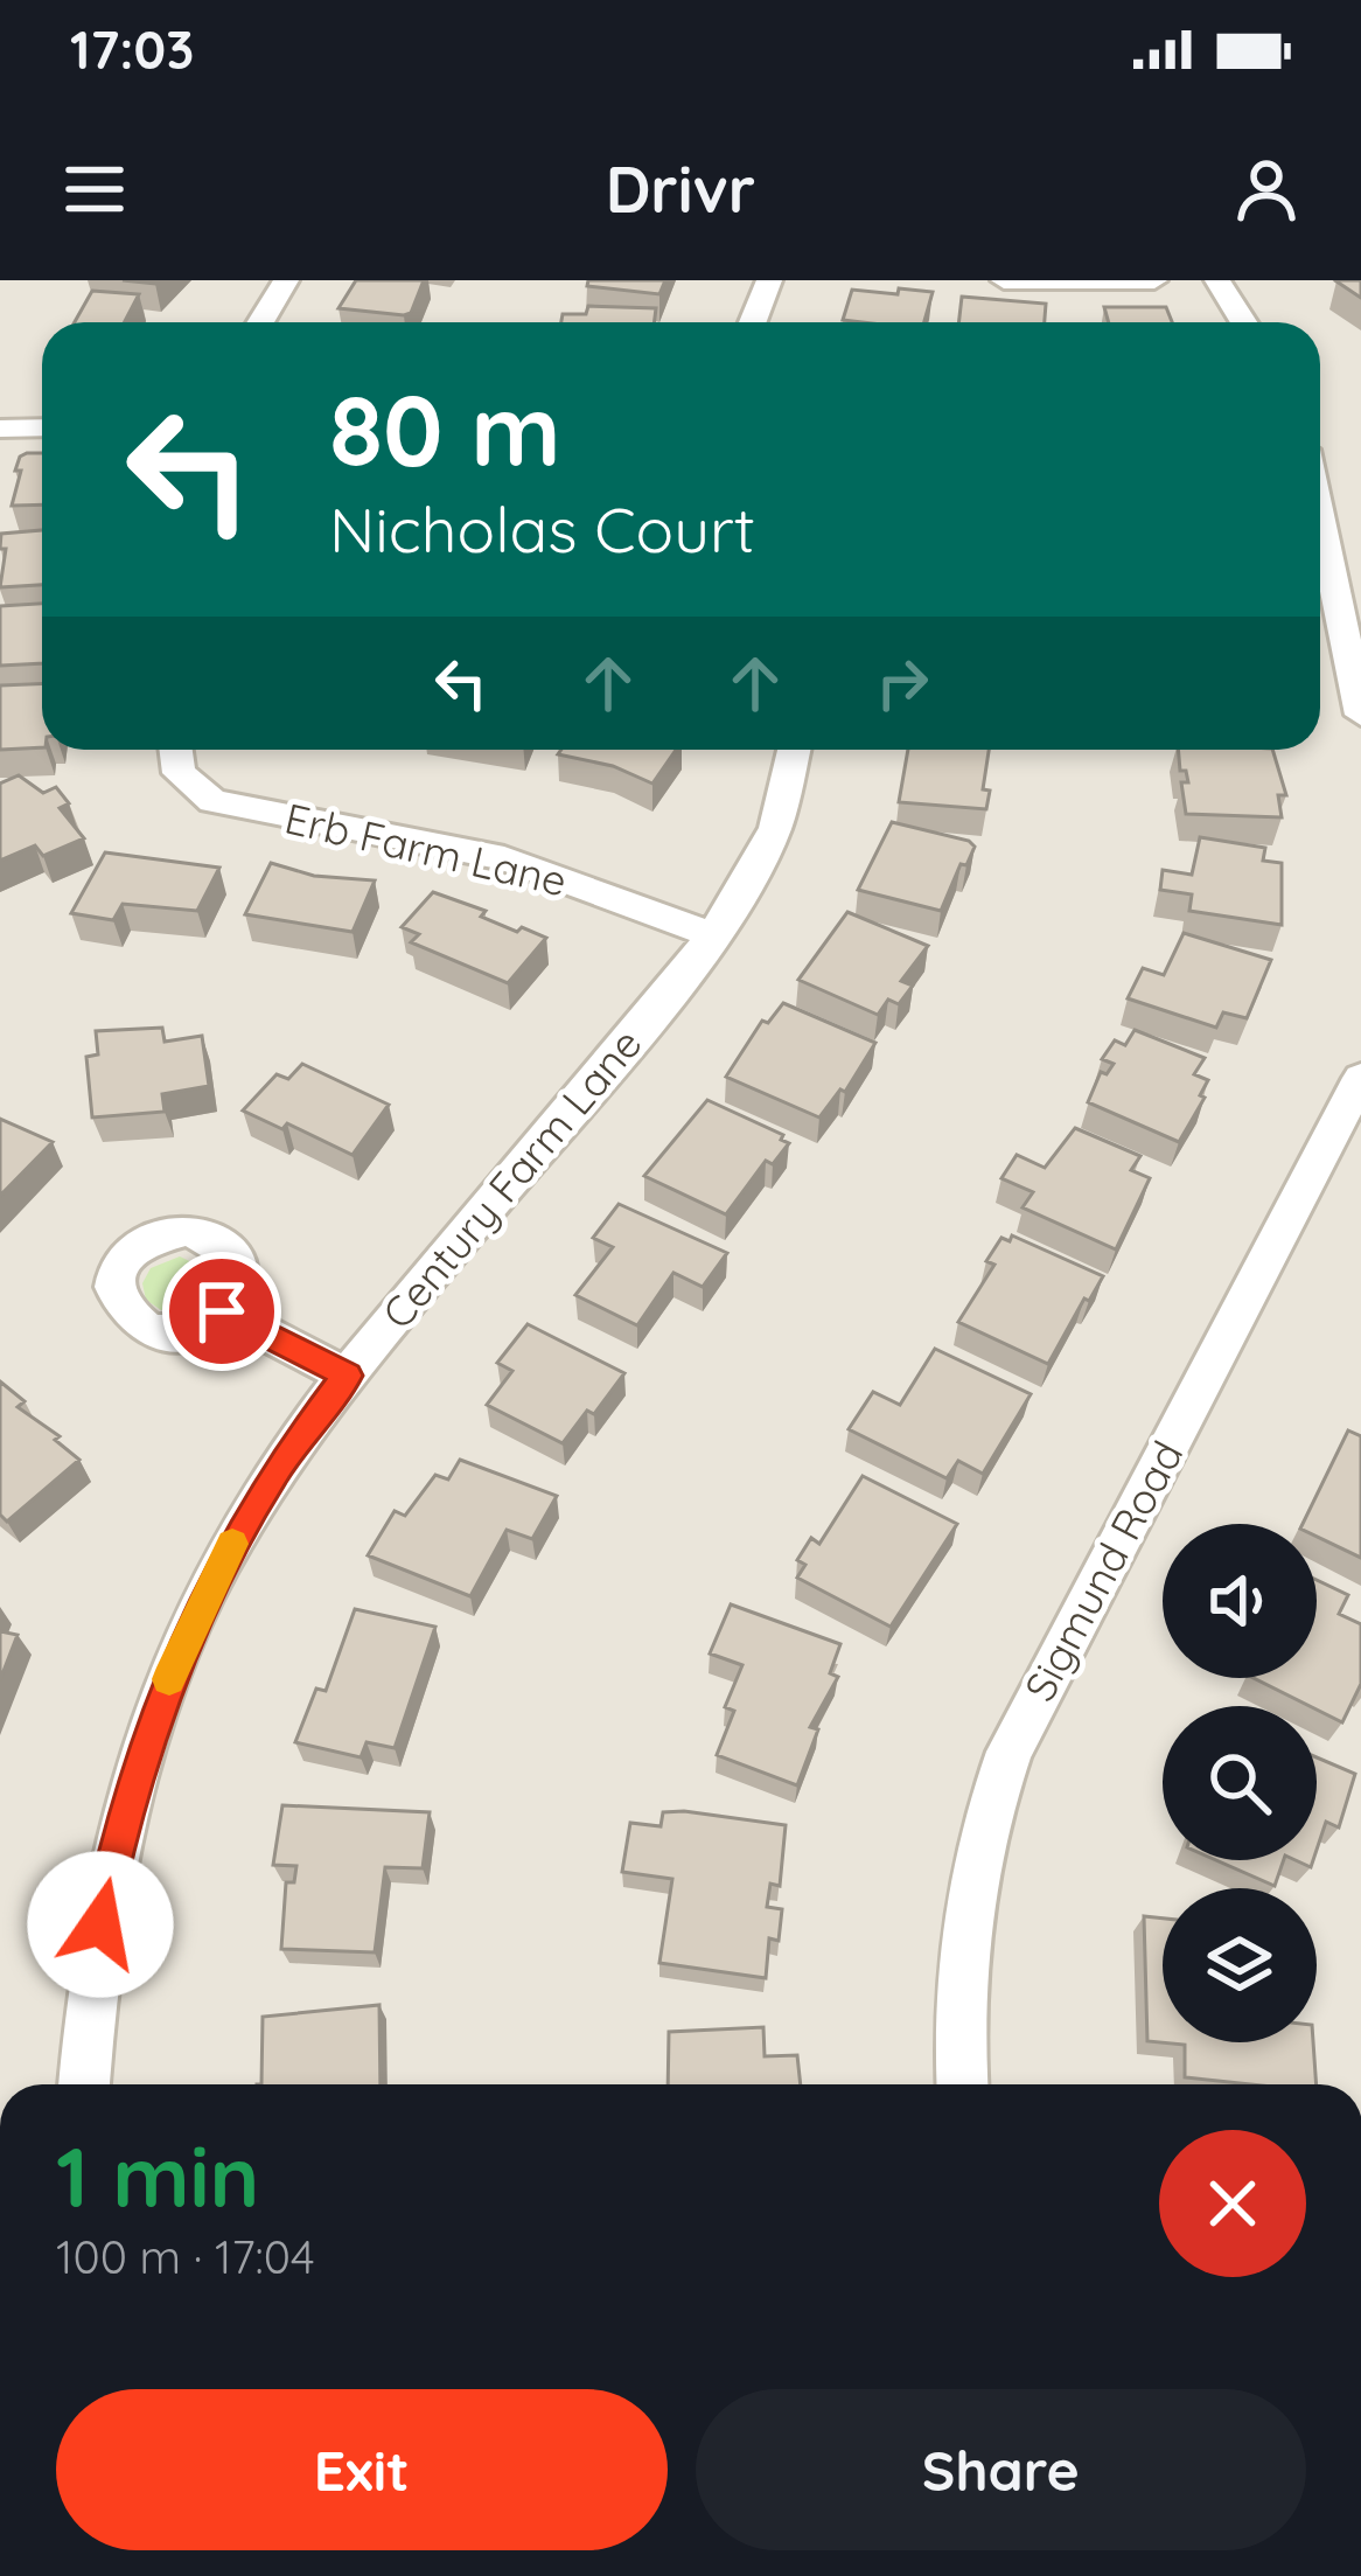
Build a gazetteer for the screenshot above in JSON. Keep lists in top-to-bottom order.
{
  "streets": {
    "street": ["Erb Farm Lane", "Century Farm Lane", "Sigmund Road"]
  },
  "crossings": [
    ["Erb Farm Lane", "Century Farm Lane"]
  ],
  "page": {
    "status": "17:03",
    "header": "Drivr",
    "turn": ["80 m", "Nicholas Court"],
    "heading": ["1 min", "100 m · 17:04"],
    "buttons": ["Exit", "Share"]
  }
}
